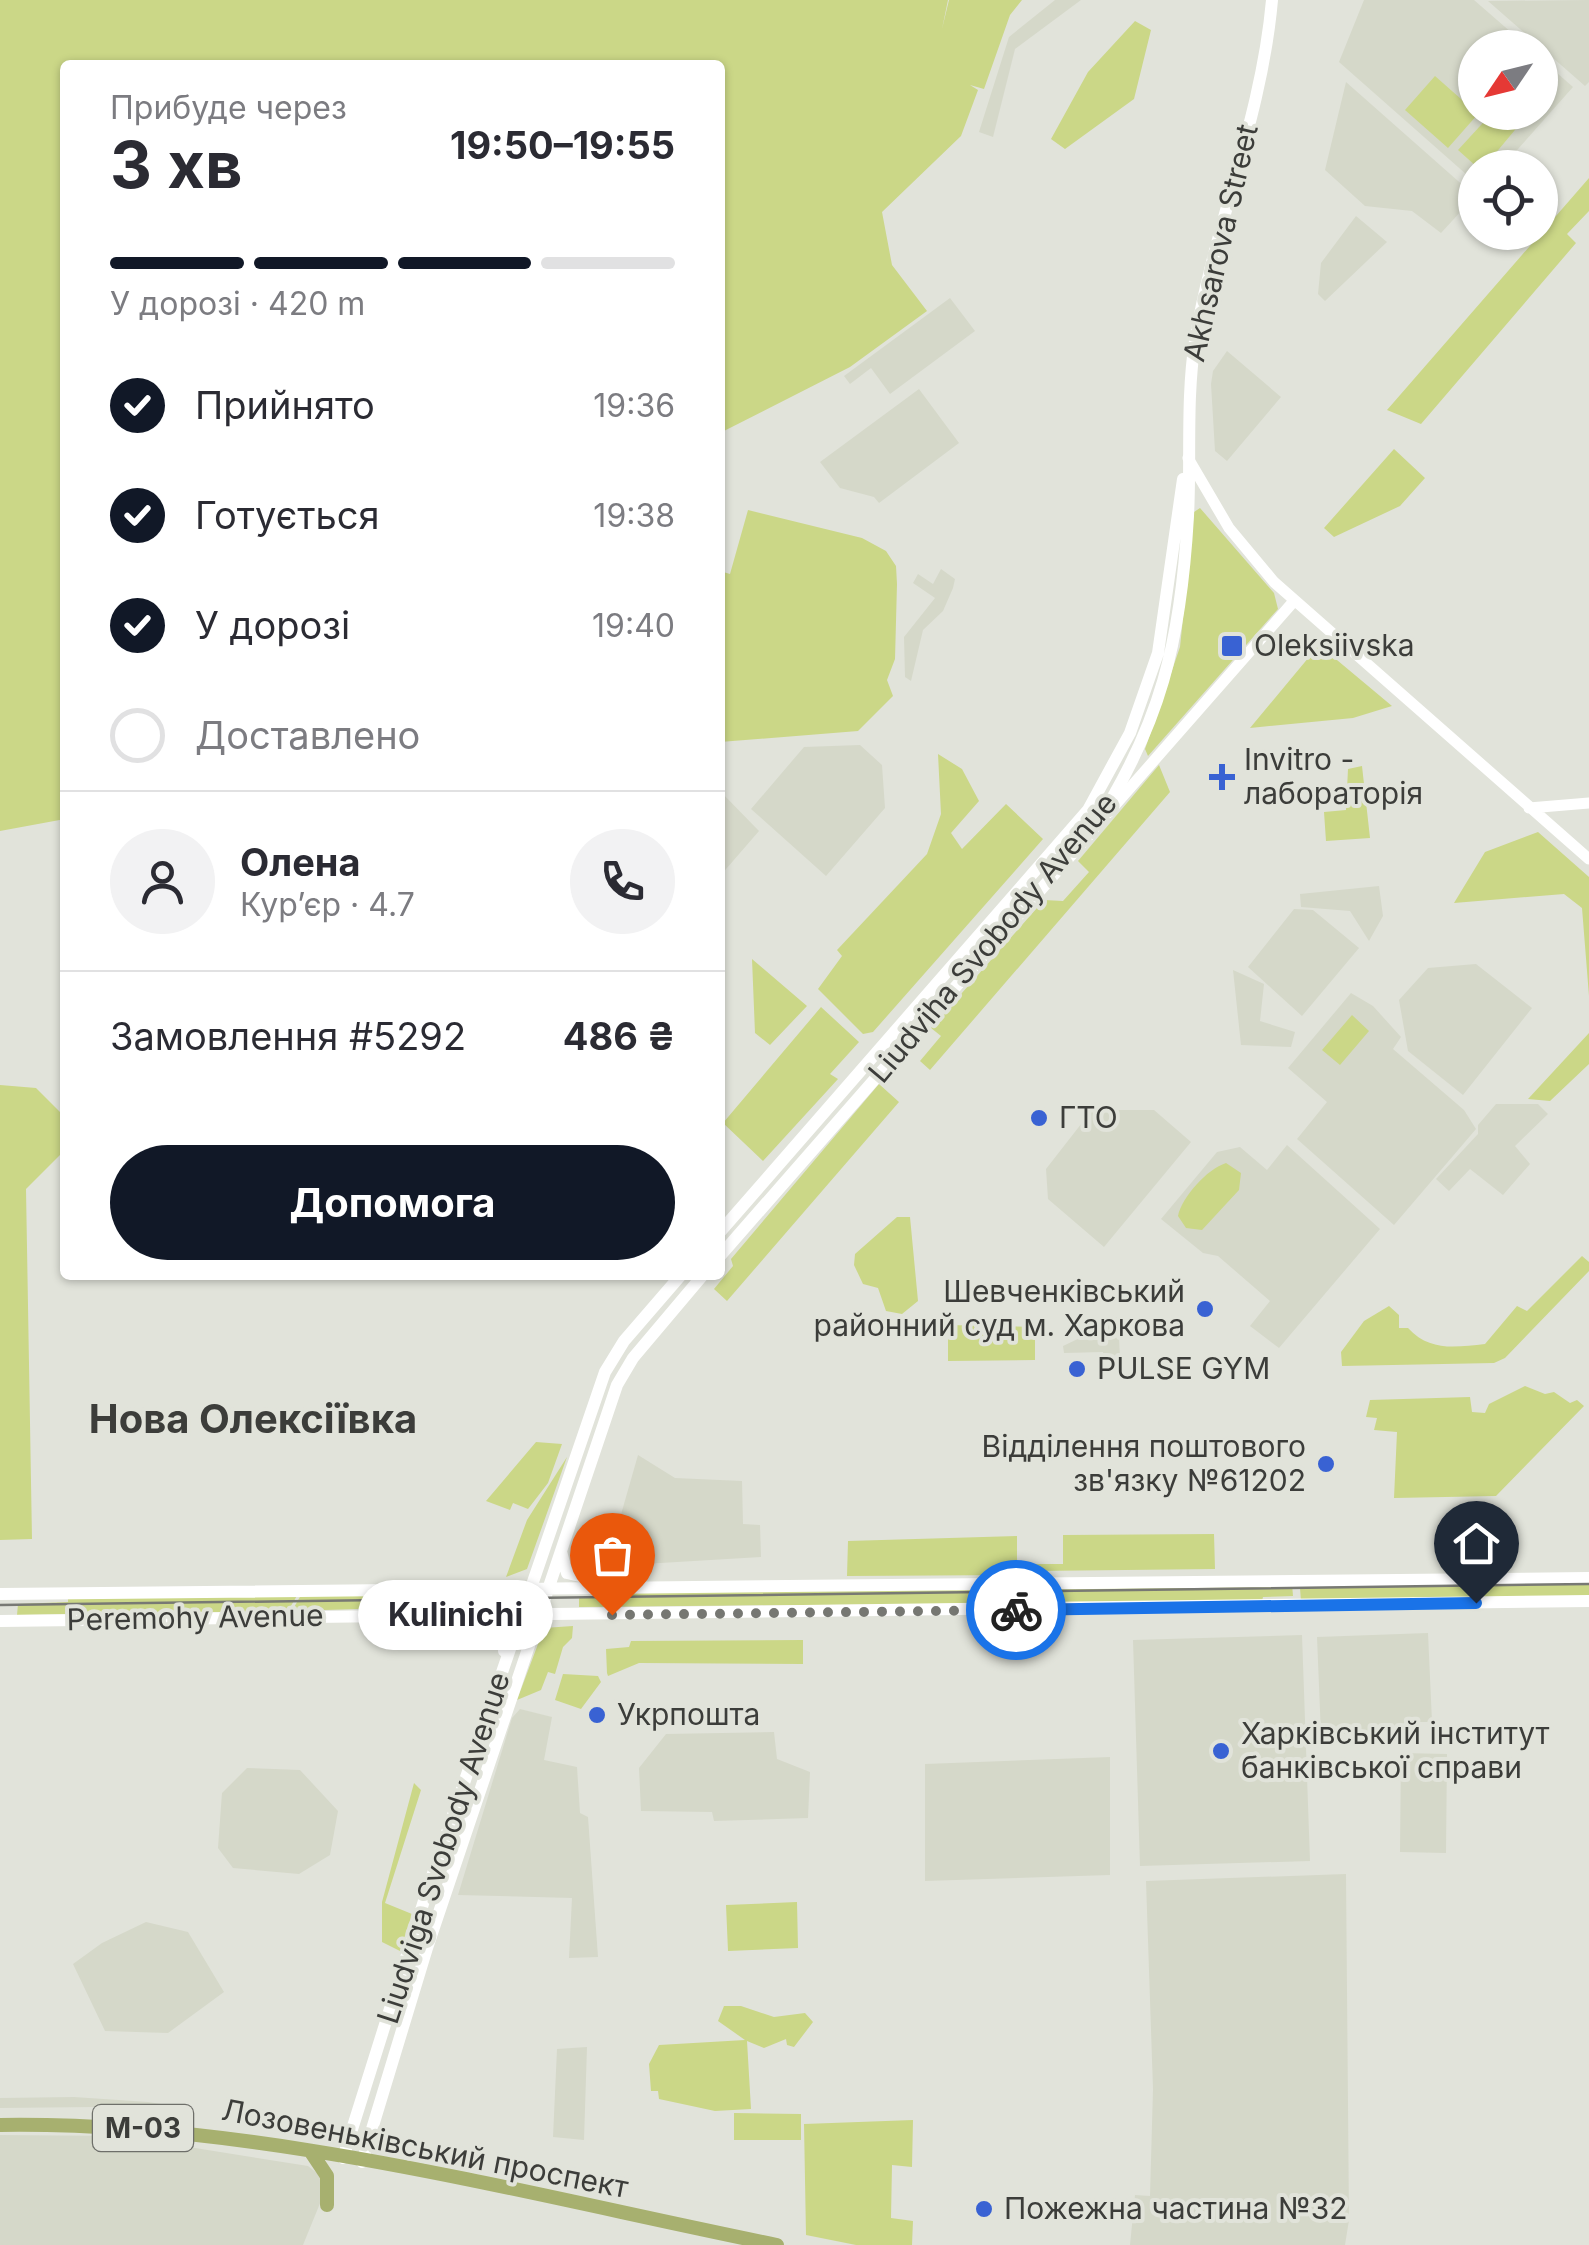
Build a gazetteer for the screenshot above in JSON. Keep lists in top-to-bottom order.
{
  "streets": {
    "highway": ["М-03", "Лозовеньківський проспект"],
    "main road": [
      "Akhsarova Street",
      "Liudviha Svobody Avenue",
      "Peremohy Avenue",
      "Liudviga Svobody Avenue"
    ]
  },
  "crossings": [
    ["Akhsarova Street", "Liudviha Svobody Avenue"],
    ["Peremohy Avenue", "Liudviga Svobody Avenue"],
    ["Liudviga Svobody Avenue", "Лозовеньківський проспект"]
  ],
  "districts": ["Нова Олексіївка"],
  "places": {
    "transit": ["Oleksiivska"],
    "health": ["Invitro - лабораторія"],
    "other": [
      "ГТО",
      "Шевченківський районний суд м. Харкова",
      "PULSE GYM",
      "Відділення поштового зв'язку №61202",
      "Kulinichi",
      "Укрпошта",
      "Харківський інститут банківської справи",
      "Пожежна частина №32"
    ]
  },
  "north": "bottom left",
  "page": {
    "heading": ["3 хв", "Прибуде через", "19:50–19:55"],
    "panel": [
      "Олена",
      "Кур’єр · 4.7",
      "Замовлення #5292",
      "486 ₴"
    ],
    "bar": "У дорозі · 420 m",
    "list": [
      ["Прийнято", "19:36"],
      ["Готується", "19:38"],
      ["У дорозі", "19:40"],
      "Доставлено"
    ],
    "buttons": "Допомога",
    "bubble": "Kulinichi"
  }
}
